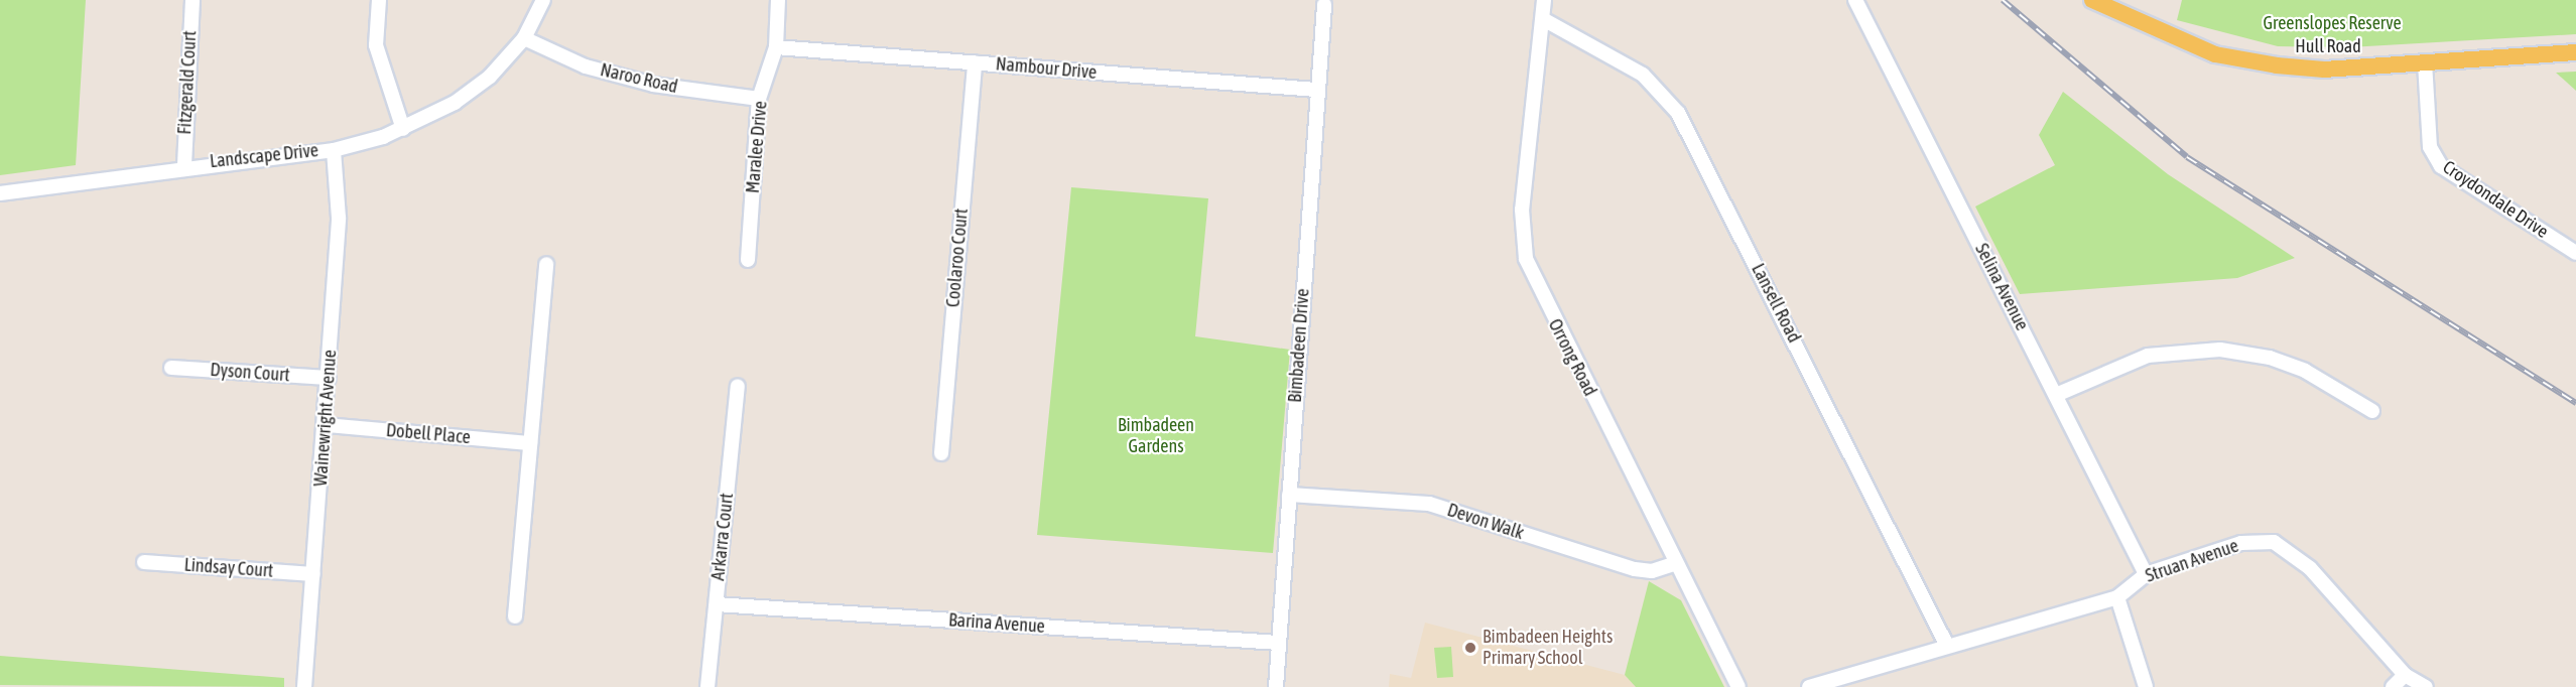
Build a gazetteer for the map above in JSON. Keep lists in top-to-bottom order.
{
  "streets": {
    "main road": ["Hull Road"],
    "street": [
      "Nambour Drive",
      "Naroo Road",
      "Fitzgerald Court",
      "Maralee Drive",
      "Landscape Drive",
      "Croydondale Drive",
      "Coolaroo Court",
      "Selina Avenue",
      "Lansell Road",
      "Bimbadeen Drive",
      "Orrong Road",
      "Dyson Court",
      "Wainewright Avenue",
      "Dobell Place",
      "Devon Walk",
      "Arkarra Court",
      "Struan Avenue",
      "Lindsay Court",
      "Barina Avenue"
    ]
  },
  "crossings": [
    ["Hull Road", "Croydondale Drive"],
    ["Nambour Drive", "Maralee Drive"],
    ["Nambour Drive", "Coolaroo Court"],
    ["Nambour Drive", "Bimbadeen Drive"],
    ["Naroo Road", "Maralee Drive"],
    ["Naroo Road", "Landscape Drive"],
    ["Fitzgerald Court", "Landscape Drive"],
    ["Landscape Drive", "Wainewright Avenue"],
    ["Selina Avenue", "Struan Avenue"],
    ["Lansell Road", "Orrong Road"],
    ["Lansell Road", "Struan Avenue"],
    ["Bimbadeen Drive", "Devon Walk"],
    ["Bimbadeen Drive", "Barina Avenue"],
    ["Orrong Road", "Devon Walk"],
    ["Dyson Court", "Wainewright Avenue"],
    ["Wainewright Avenue", "Dobell Place"],
    ["Wainewright Avenue", "Lindsay Court"],
    ["Arkarra Court", "Barina Avenue"]
  ],
  "parks": ["Greenslopes Reserve", "Bimbadeen Gardens"],
  "places": ["Bimbadeen Heights Primary School"]
}
